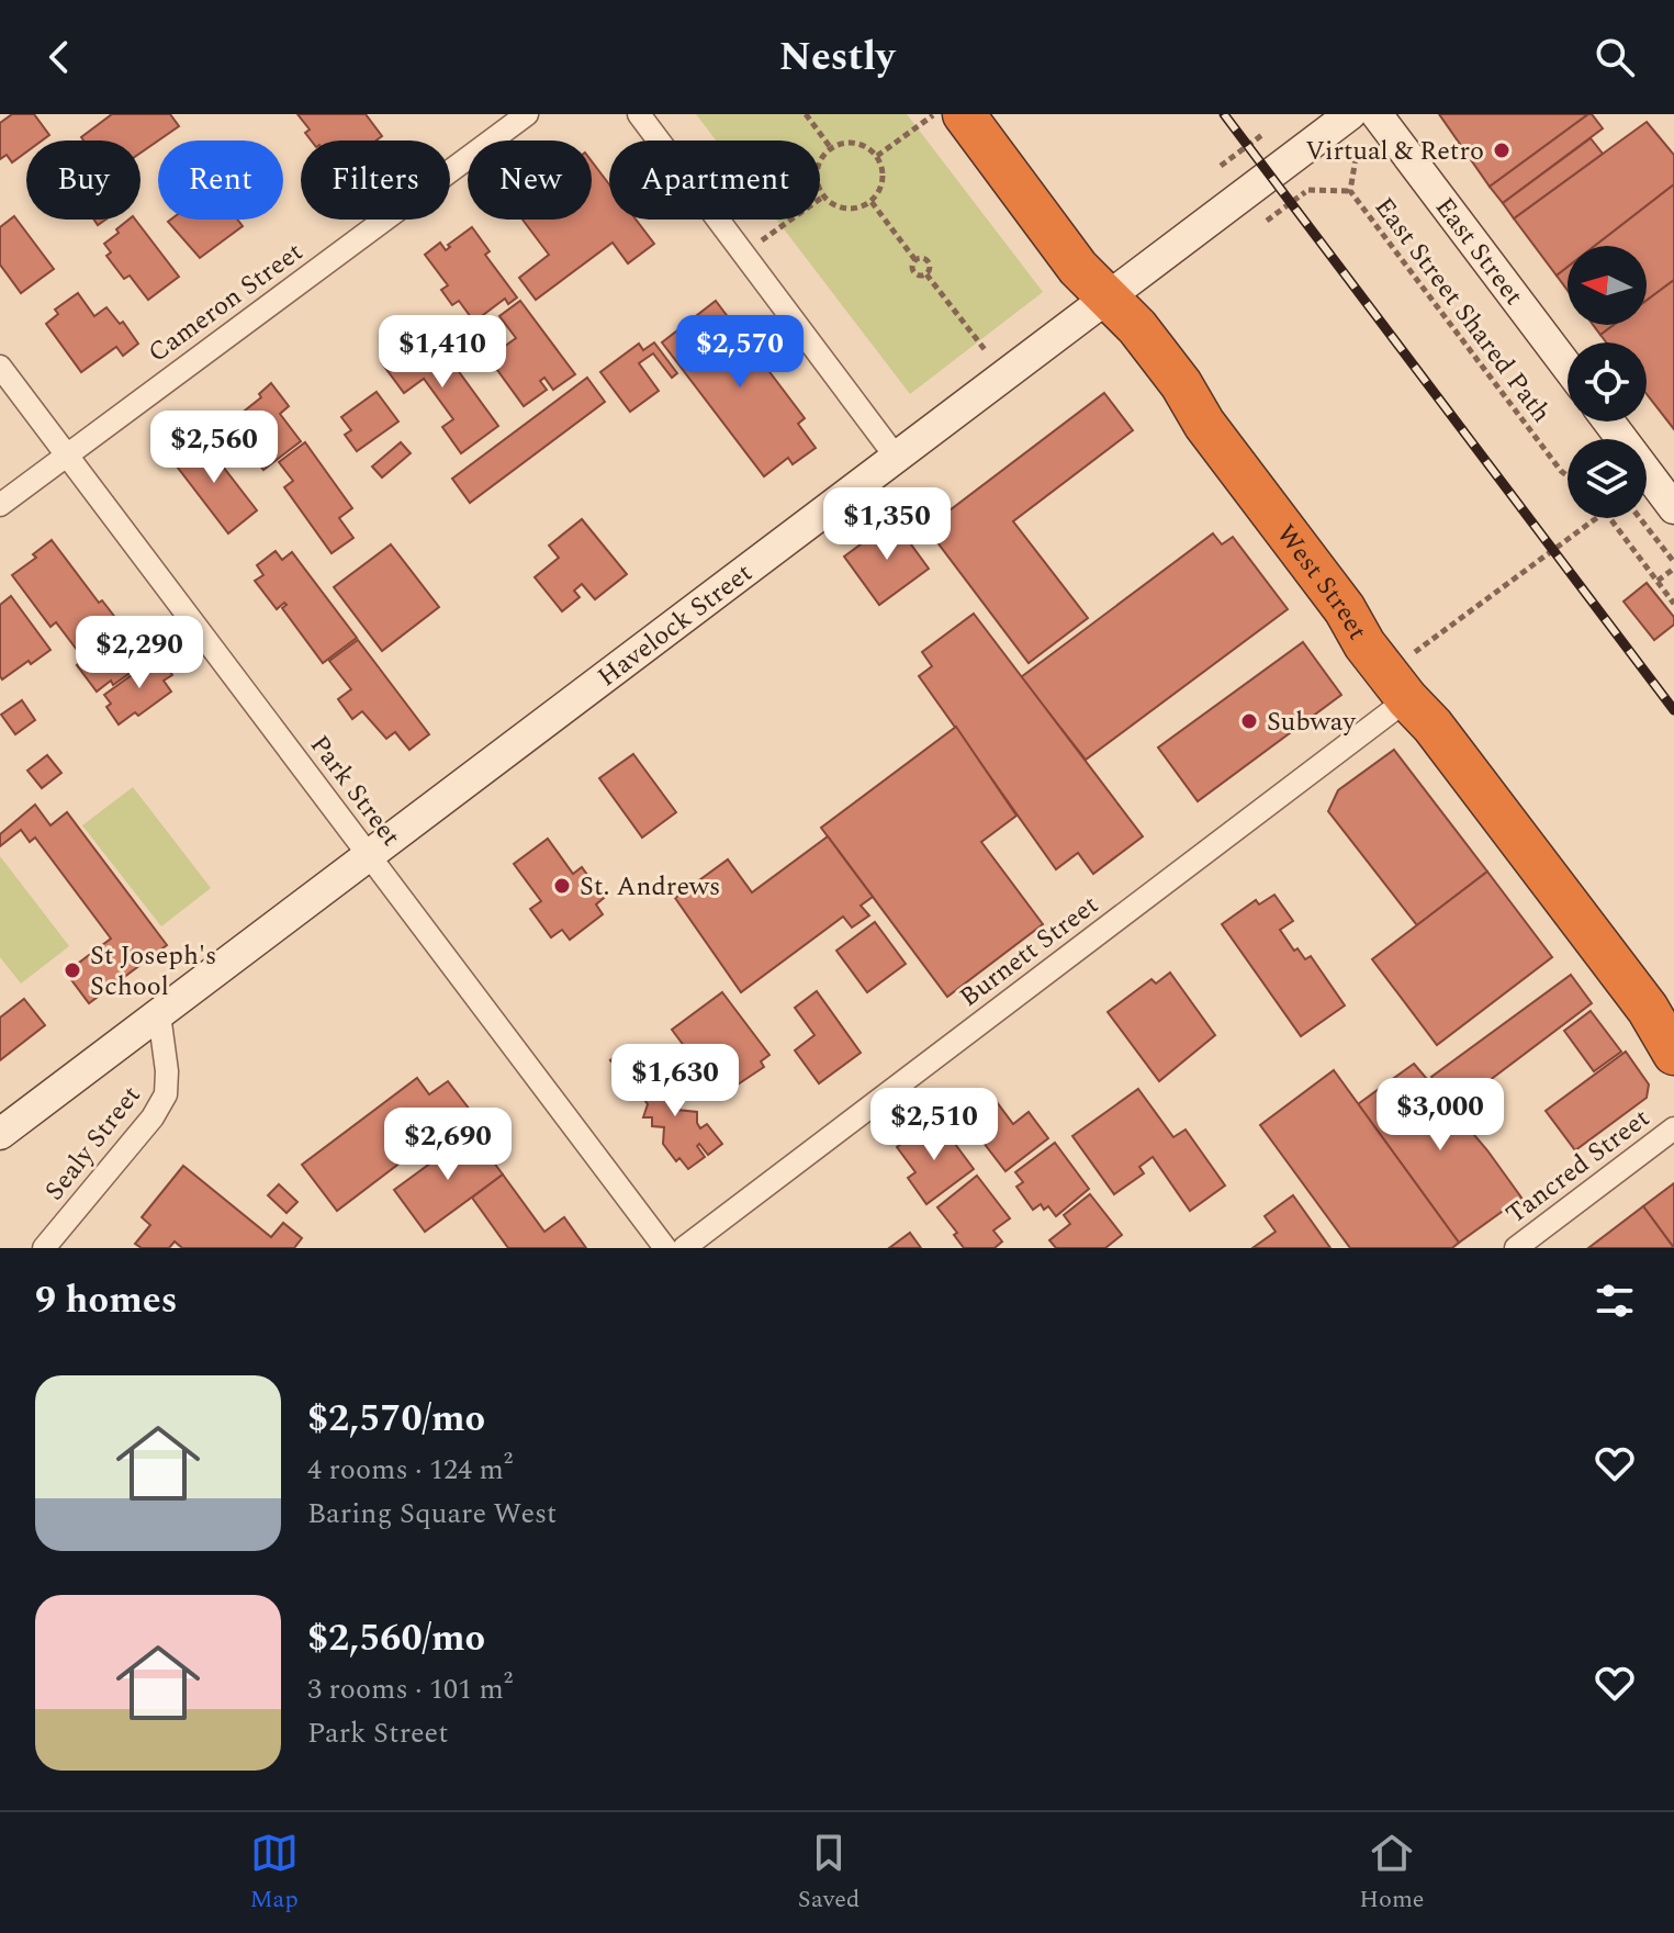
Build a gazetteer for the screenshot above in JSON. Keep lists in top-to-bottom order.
{
  "streets": {
    "highway": ["West Street"],
    "street": [
      "East Street",
      "Cameron Street",
      "Havelock Street",
      "Park Street",
      "Burnett Street",
      "Sealy Street",
      "Tancred Street"
    ],
    "path": ["East Street Shared Path"]
  },
  "crossings": [
    ["Cameron Street", "Park Street"],
    ["West Street", "Havelock Street"],
    ["West Street", "Burnett Street"],
    ["Havelock Street", "Park Street"],
    ["Havelock Street", "Sealy Street"]
  ],
  "places": [
    "Virtual & Retro",
    "Subway",
    "St. Andrews",
    "St Joseph's School"
  ],
  "north": "left",
  "page": {
    "header": "Nestly",
    "chip": [
      "Buy",
      "Rent",
      "Filters",
      "New",
      "Apartment"
    ],
    "price": [
      "$1,410",
      "$2,570",
      "$2,560",
      "$1,350",
      "$2,290",
      "$1,630",
      "$3,000",
      "$2,510",
      "$2,690"
    ],
    "heading": "9 homes",
    "list": [
      {
        "name": "$2,570/mo",
        "note": "4 rooms · 124 m² · Baring Square West"
      },
      {
        "name": "$2,560/mo",
        "note": "3 rooms · 101 m² · Park Street"
      }
    ],
    "tabs": ["Map", "Saved", "Home"]
  }
}
